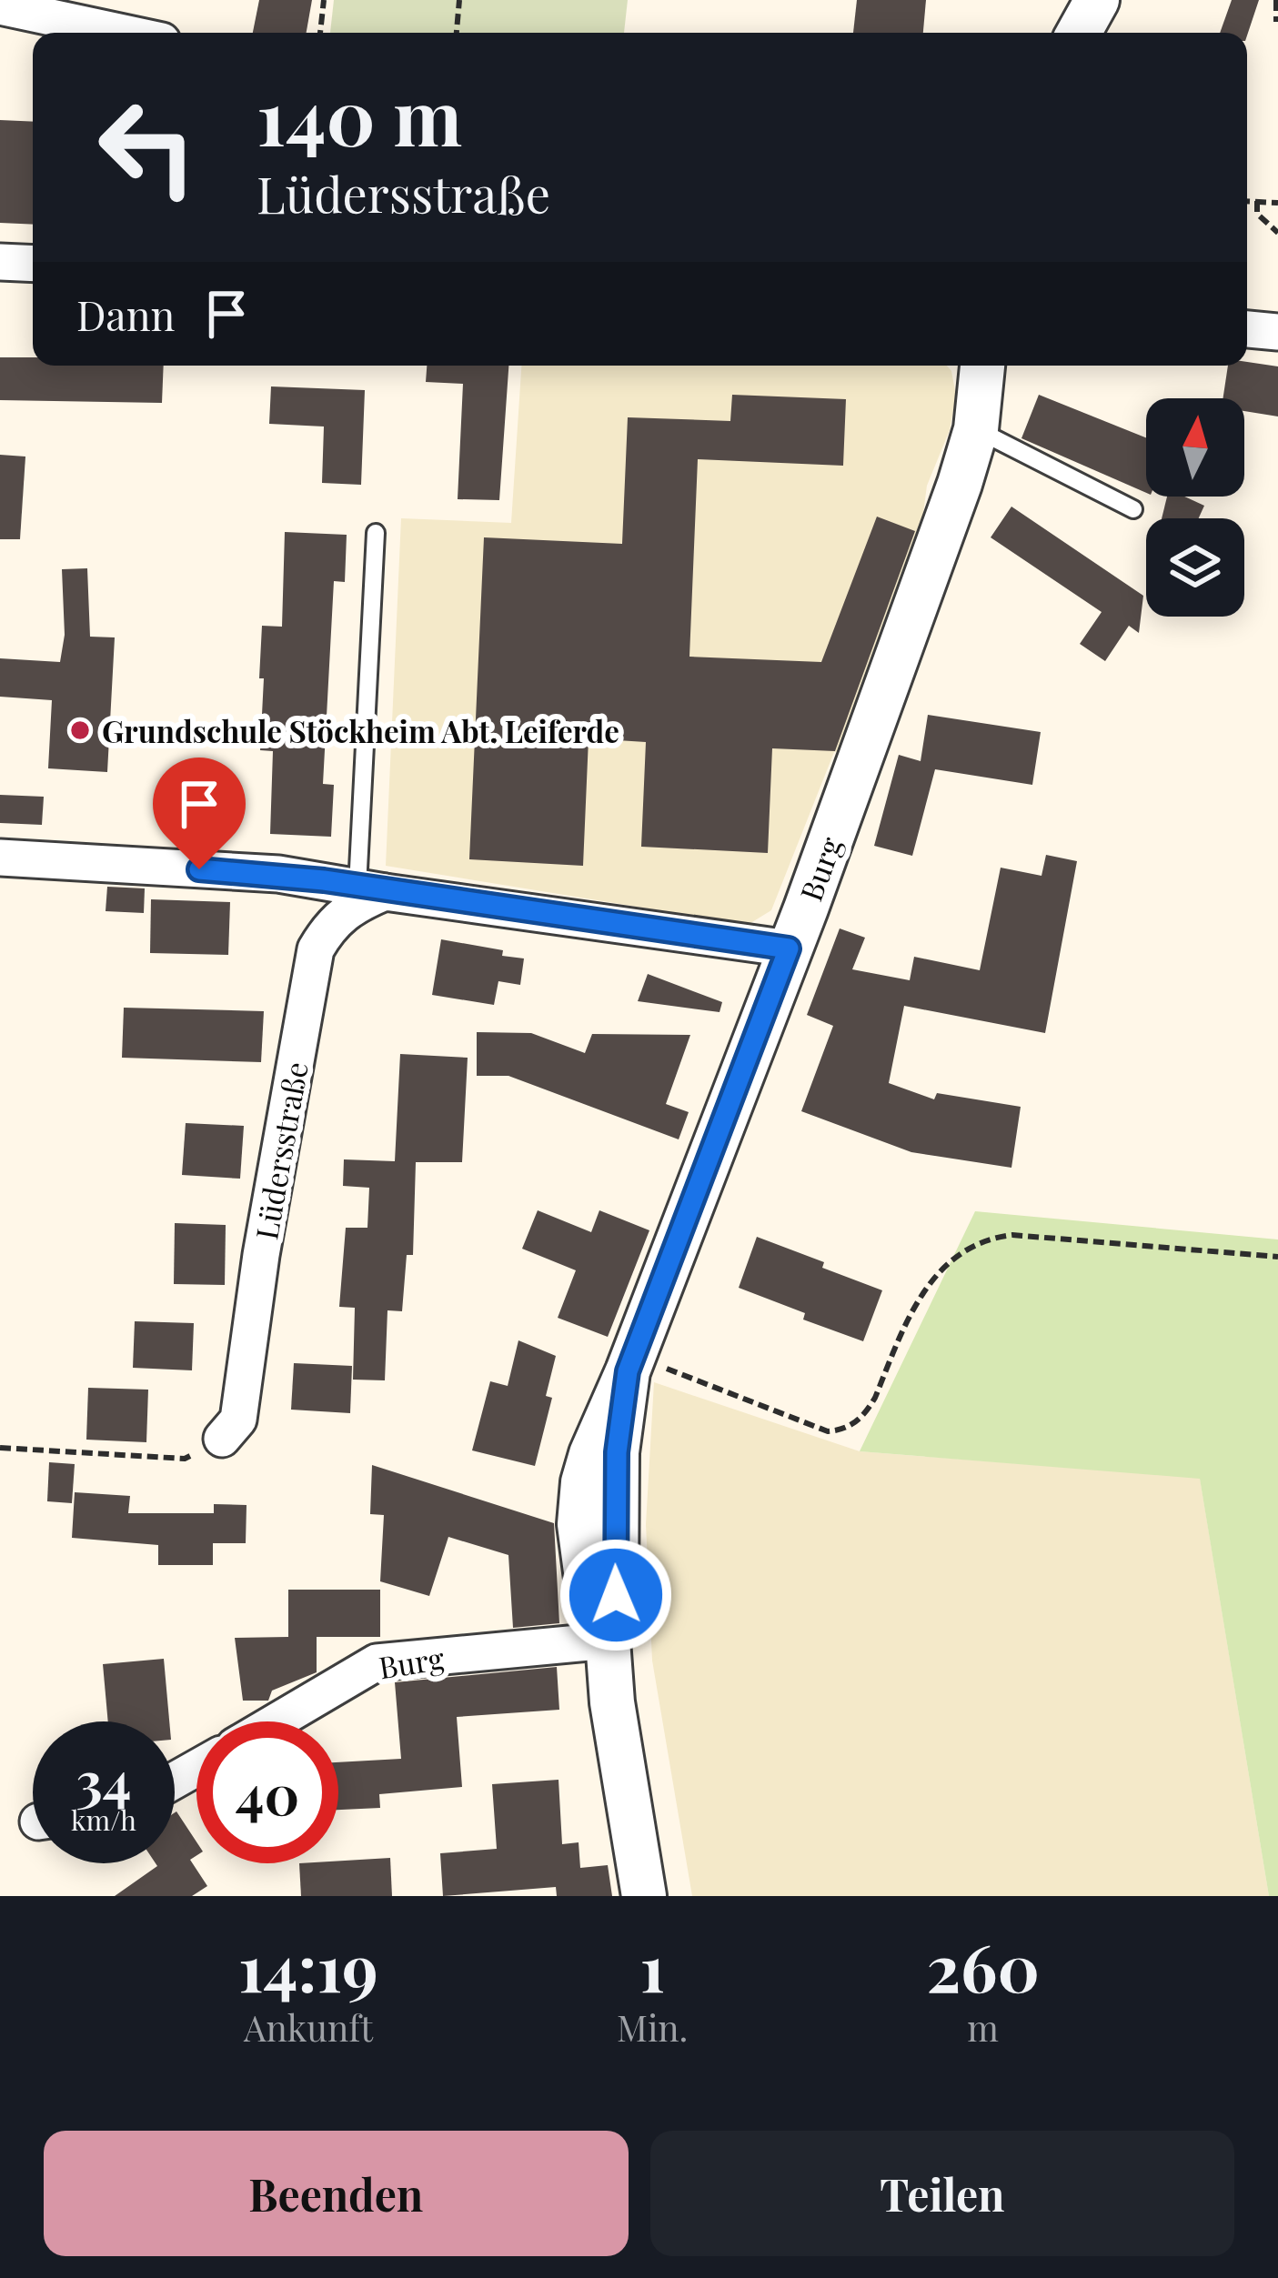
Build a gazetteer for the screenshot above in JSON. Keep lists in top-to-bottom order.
{
  "streets": {
    "street": ["Burg", "Lüdersstraße"]
  },
  "places": ["Grundschule Stöckheim Abt. Leiferde"],
  "north": "top",
  "page": {
    "turn": ["140 m", "Lüdersstraße"],
    "then": "Dann",
    "speed": "34 km/h",
    "limit": "40",
    "eta": [
      "14:19",
      "Ankunft",
      "1",
      "Min.",
      "260",
      "m"
    ],
    "buttons": ["Beenden", "Teilen"]
  }
}
